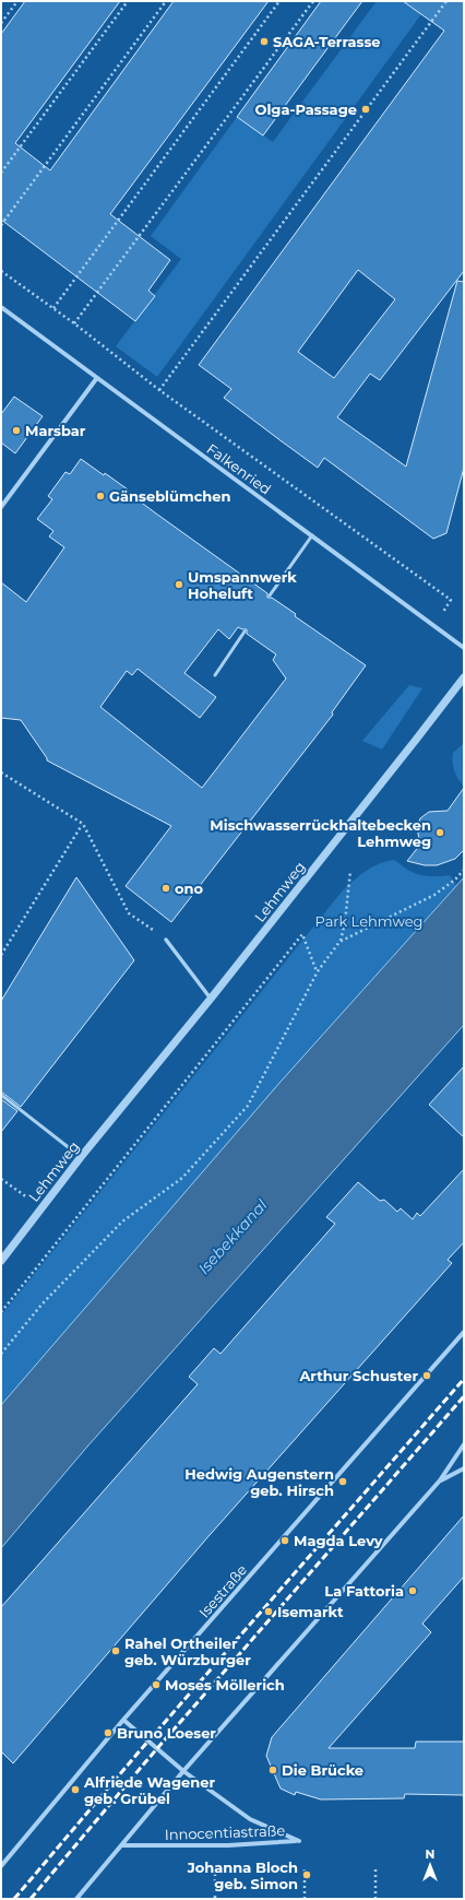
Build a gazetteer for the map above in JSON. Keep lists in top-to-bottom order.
{
  "streets": {
    "street": [
      "Falkenried",
      "Lehmweg",
      "Isestraße",
      "Innocentiastraße"
    ]
  },
  "crossings": [
    ["Isestraße", "Innocentiastraße"]
  ],
  "water": ["Isebekkanal"],
  "parks": ["Park Lehmweg"],
  "places": [
    "SAGA-Terrasse",
    "Olga-Passage",
    "Marsbar",
    "Gänseblümchen",
    "Umspannwerk Hoheluft",
    "Mischwasserrückhaltebecken Lehmweg",
    "ono",
    "Arthur Schuster",
    "Hedwig Augenstern geb. Hirsch",
    "Magda Levy",
    "La Fattoria",
    "Isemarkt",
    "Rahel Ortheiler geb. Würzburger",
    "Moses Möllerich",
    "Bruno Loeser",
    "Die Brücke",
    "Alfriede Wagener geb. Grübel",
    "Johanna Bloch geb. Simon"
  ],
  "north": "top"
}
